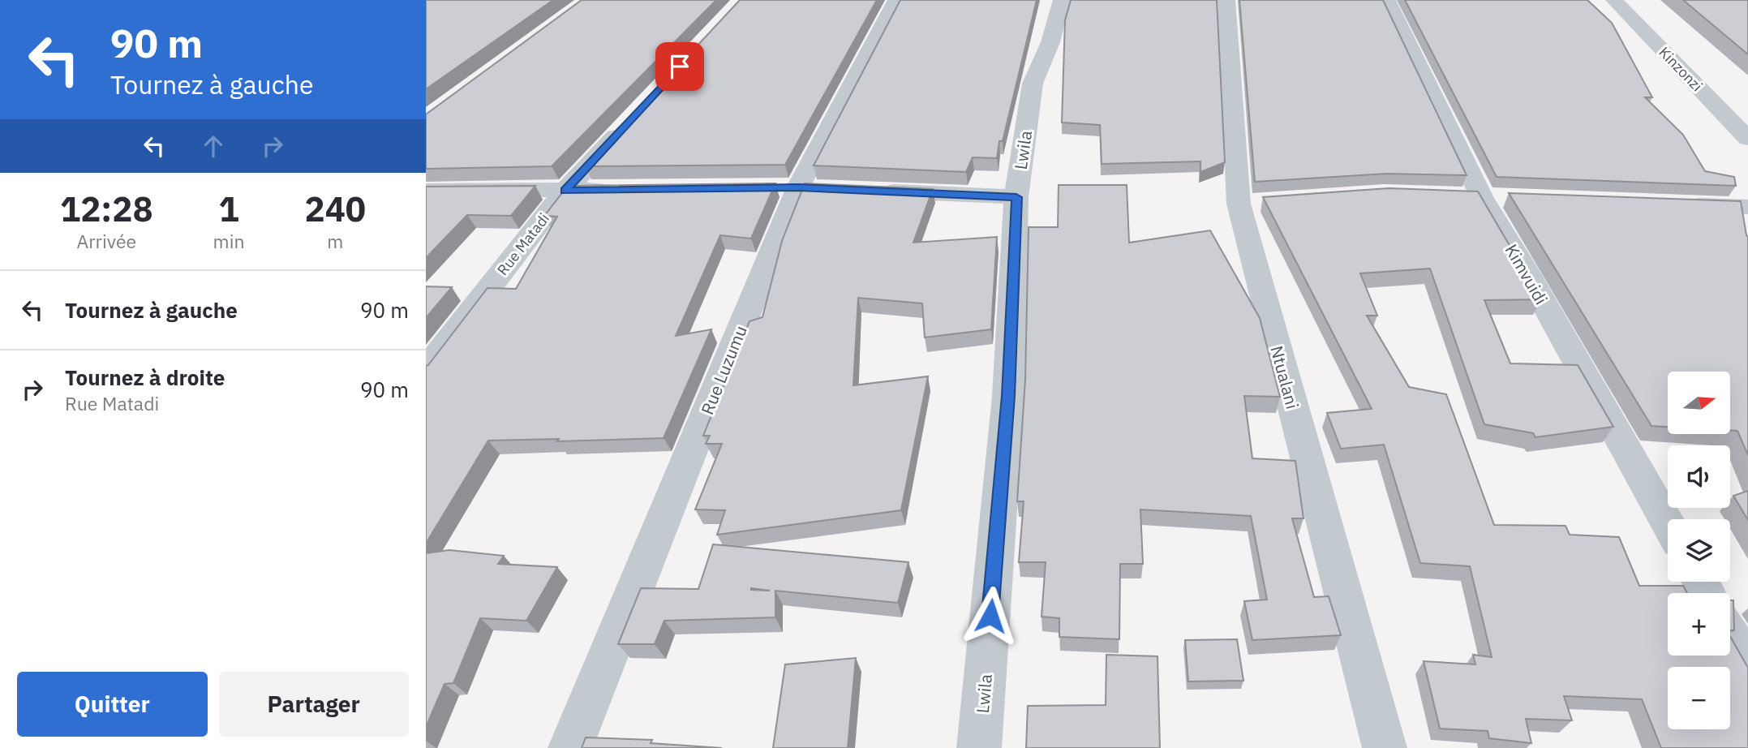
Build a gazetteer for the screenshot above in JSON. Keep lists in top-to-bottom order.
{
  "streets": {
    "street": [
      "Kinzonzi",
      "Lwila",
      "Rue Matadi",
      "Kimvuidi",
      "Rue Luzumu",
      "Ntualani"
    ]
  },
  "north": "right",
  "page": {
    "turn": ["90 m", "Tournez à gauche"],
    "eta": [
      "12:28",
      "Arrivée",
      "1",
      "min",
      "240",
      "m"
    ],
    "list": [
      {
        "name": "Tournez à gauche",
        "value": "90 m"
      },
      {
        "name": "Tournez à droite",
        "note": "Rue Matadi",
        "value": "90 m"
      }
    ],
    "map_buttons": ["+", "−"],
    "buttons": ["Quitter", "Partager"]
  }
}
